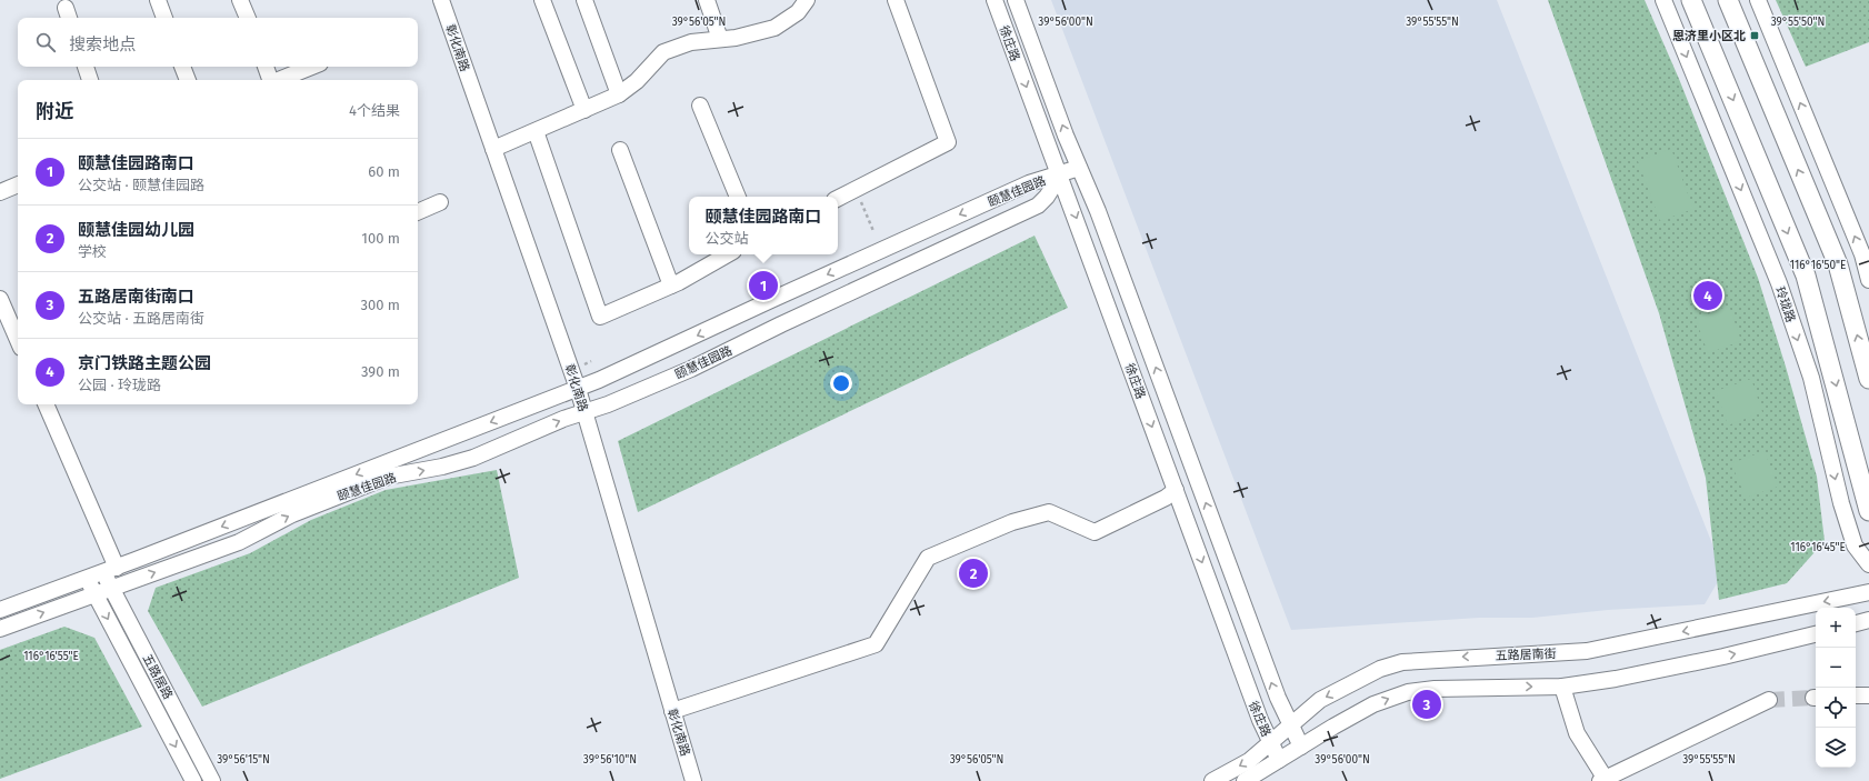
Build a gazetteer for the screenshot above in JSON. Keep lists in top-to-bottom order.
{
  "streets": {
    "street": [
      "徐庄路",
      "彰化南路",
      "颐慧佳园路",
      "玲珑路",
      "五路居南街",
      "五路居路"
    ]
  },
  "crossings": [
    ["徐庄路", "颐慧佳园路"],
    ["徐庄路", "五路居南街"],
    ["彰化南路", "颐慧佳园路"],
    ["颐慧佳园路", "五路居路"]
  ],
  "places": {
    "transit": ["恩济里小区北"]
  },
  "page": {
    "search": "搜索地点",
    "heading": ["附近", "4个结果"],
    "list": [
      {
        "mark": "1",
        "name": "颐慧佳园路南口",
        "note": "公交站 · 颐慧佳园路",
        "value": "60 m"
      },
      {
        "mark": "2",
        "name": "颐慧佳园幼儿园",
        "note": "学校",
        "value": "100 m"
      },
      {
        "mark": "3",
        "name": "五路居南街南口",
        "note": "公交站 · 五路居南街",
        "value": "300 m"
      },
      {
        "mark": "4",
        "name": "京门铁路主题公园",
        "note": "公园 · 玲珑路",
        "value": "390 m"
      }
    ],
    "popup": ["颐慧佳园路南口", "公交站"],
    "pins": [
      "1",
      "4",
      "2",
      "3"
    ],
    "map_buttons": ["+", "−"]
  },
  "coordinates": [
    "39°56'05\"N",
    "39°56'00\"N",
    "39°55'55\"N",
    "39°55'50\"N",
    "116°16'50\"E",
    "116°16'45\"E",
    "116°16'55\"E",
    "39°56'15\"N",
    "39°56'10\"N"
  ]
}
